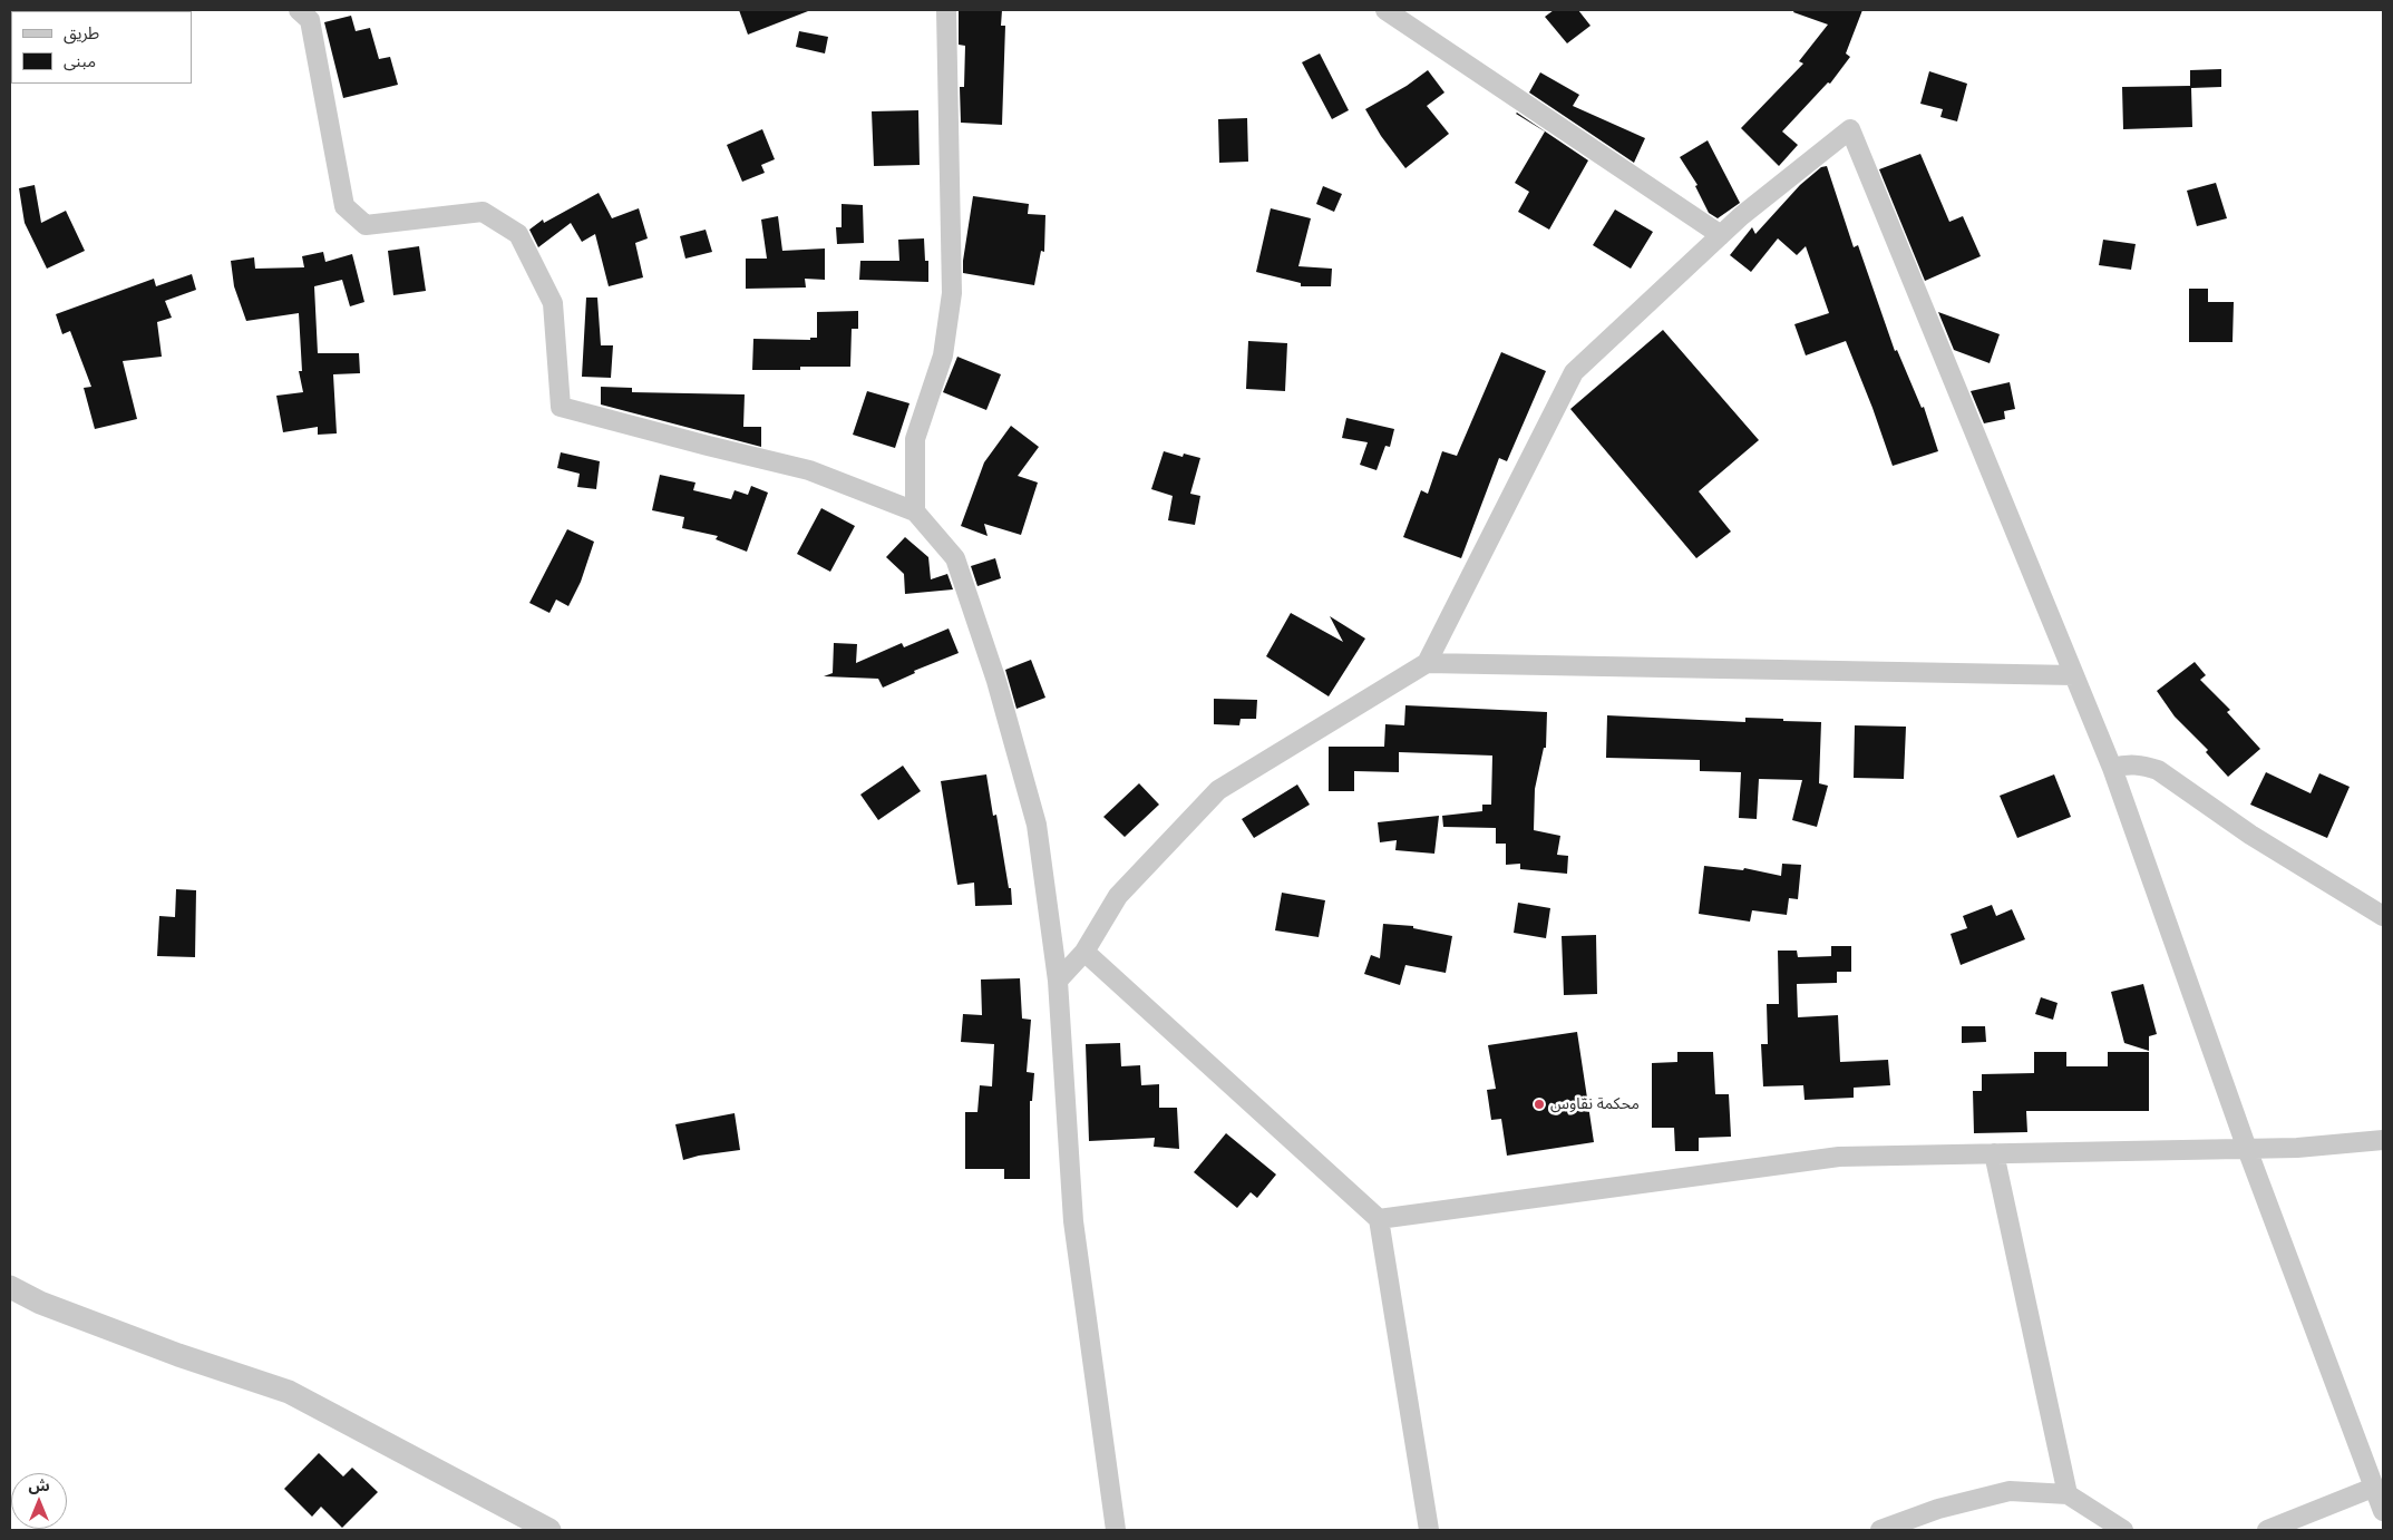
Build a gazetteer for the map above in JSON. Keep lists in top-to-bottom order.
{
  "places": ["محكمة نقاوس"],
  "legend": ["طريق", "مبنى"],
  "north": "top"
}
